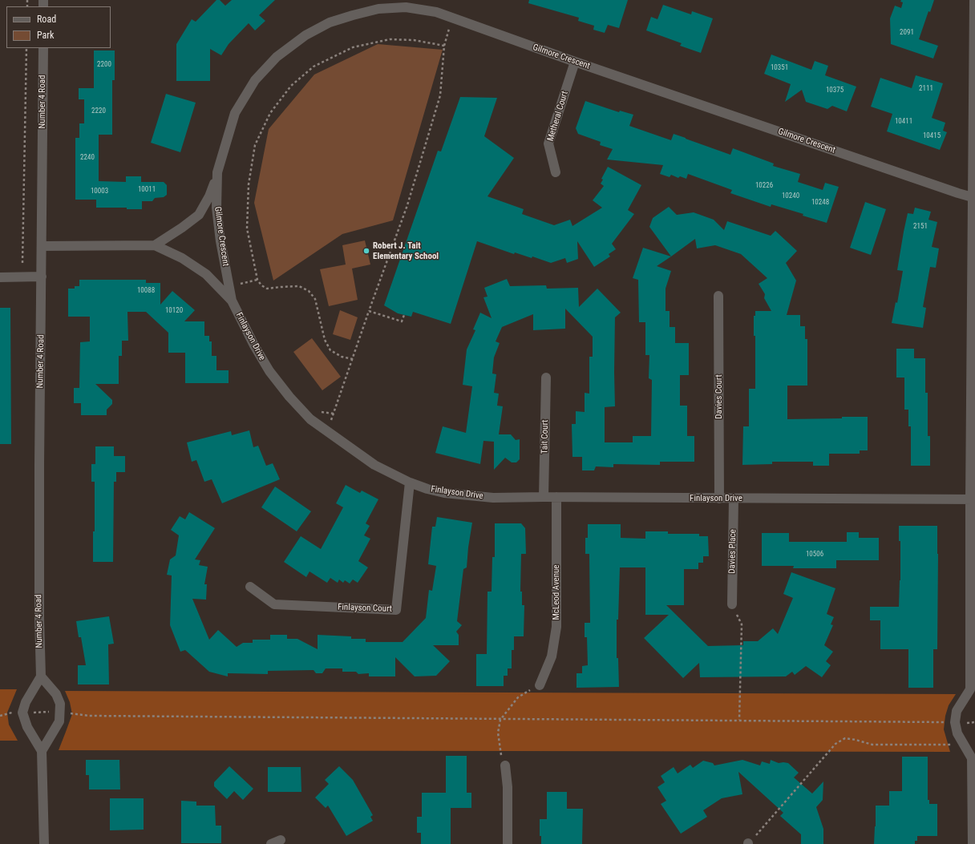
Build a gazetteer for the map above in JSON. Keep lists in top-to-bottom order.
{
  "streets": {
    "street": [
      "Gilmore Crescent",
      "Number 4 Road",
      "Metheral Court",
      "Finlayson Drive",
      "Davies Court",
      "Tait Court",
      "Davies Place",
      "McLeod Avenue",
      "Finlayson Court"
    ]
  },
  "crossings": [
    ["Gilmore Crescent", "Metheral Court"],
    ["Gilmore Crescent", "Finlayson Drive"],
    ["Number 4 Road", "Finlayson Drive"],
    ["Finlayson Drive", "Davies Court"],
    ["Finlayson Drive", "Tait Court"],
    ["Finlayson Drive", "Davies Place"],
    ["Finlayson Drive", "McLeod Avenue"],
    ["Finlayson Drive", "Finlayson Court"]
  ],
  "places": ["Robert J. Tait Elementary School"],
  "house_numbers": [
    "2091",
    "2200",
    "10351",
    "2111",
    "10375",
    "2220",
    "10411",
    "10415",
    "2240",
    "10226",
    "10011",
    "10003",
    "10240",
    "10248",
    "2151",
    "10088",
    "10120",
    "10506"
  ],
  "legend": ["Road", "Park"]
}
